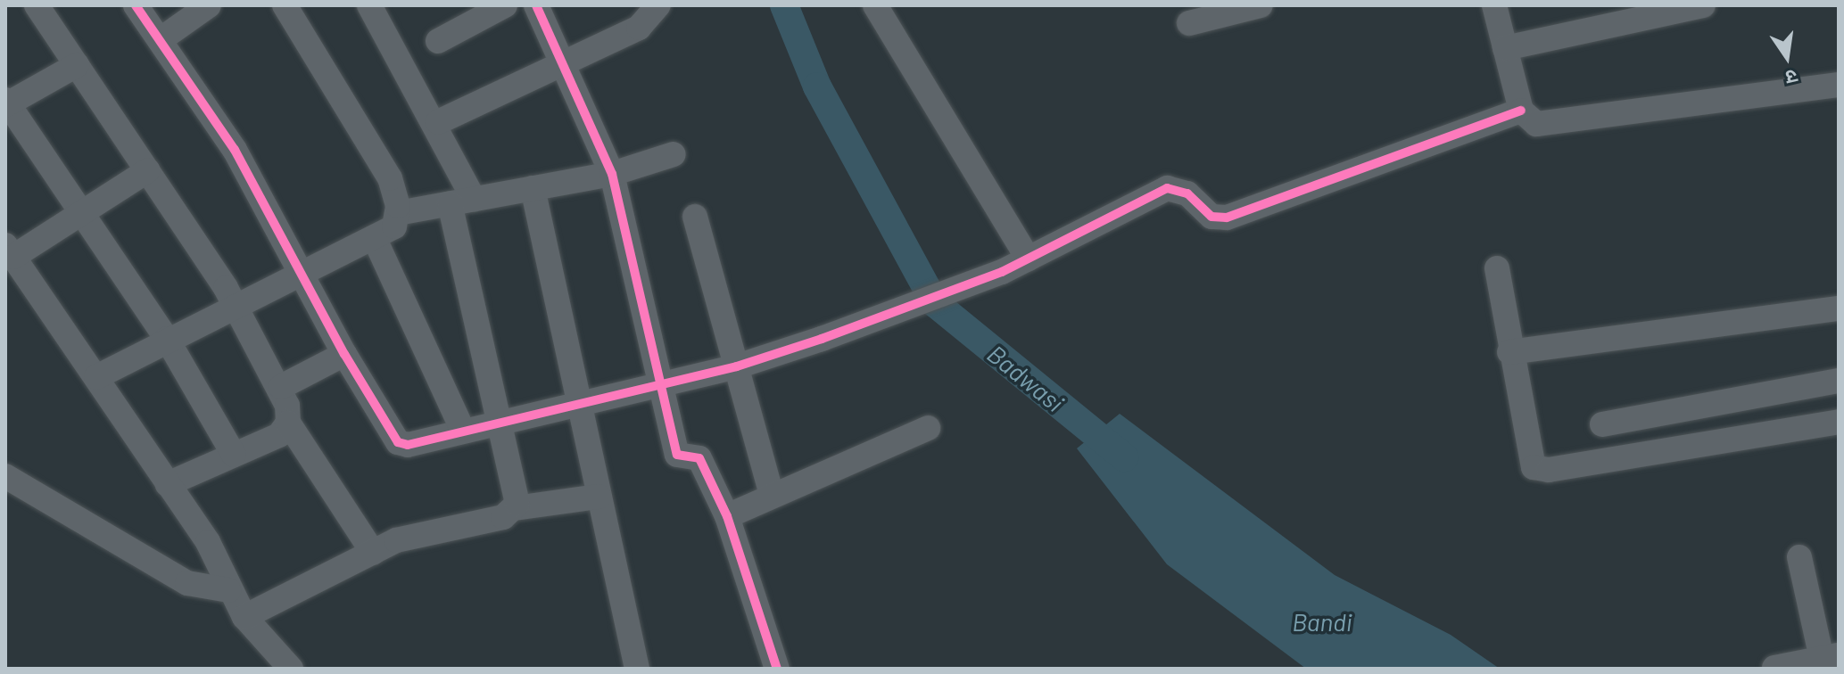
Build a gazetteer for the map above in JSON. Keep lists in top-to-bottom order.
{
  "water": ["Badwasi", "Bandi"],
  "north": "bottom"
}
